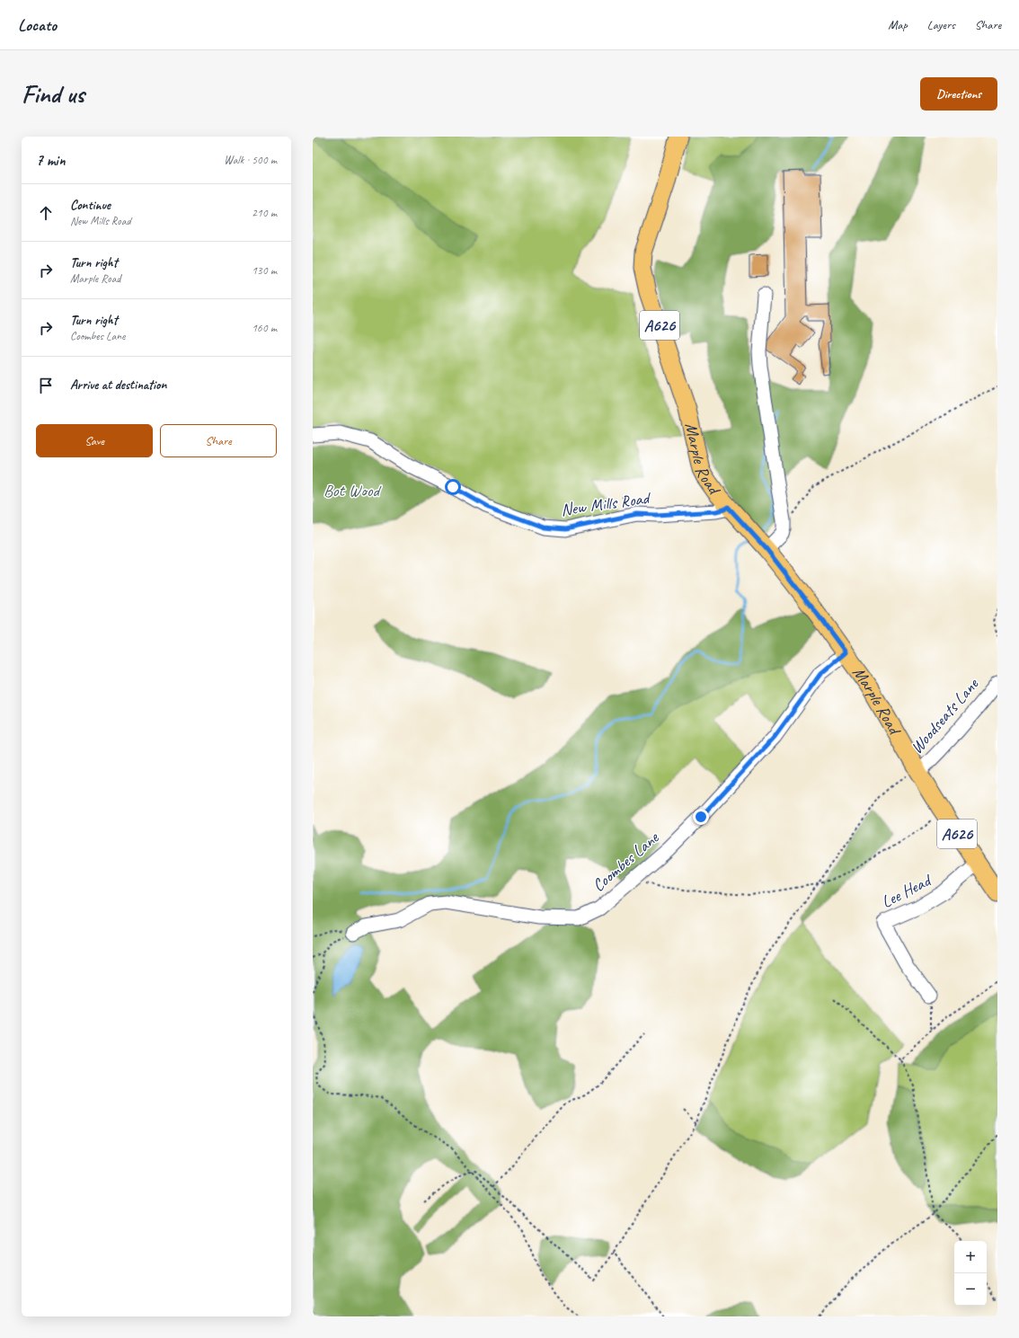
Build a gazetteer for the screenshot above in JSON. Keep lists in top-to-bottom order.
{
  "streets": {
    "main road": ["A626", "Marple Road"],
    "street": [
      "New Mills Road",
      "Woodseats Lane",
      "Coombes Lane",
      "Lee Head"
    ]
  },
  "crossings": [
    ["Marple Road", "New Mills Road"],
    ["Marple Road", "Woodseats Lane"],
    ["Marple Road", "Coombes Lane"],
    ["Marple Road", "Lee Head"]
  ],
  "parks": ["Bot Wood"],
  "page": {
    "header": "Locato",
    "nav": ["Map", "Layers", "Share"],
    "buttons": [
      "Directions",
      ["Save", "Share"]
    ],
    "title": "Find us",
    "heading": ["7 min", "Walk · 500 m"],
    "list": [
      ["Continue", "New Mills Road", "210 m"],
      ["Turn right", "Marple Road", "130 m"],
      ["Turn right", "Coombes Lane", "160 m"],
      "Arrive at destination"
    ],
    "map_buttons": ["+", "−"]
  }
}
